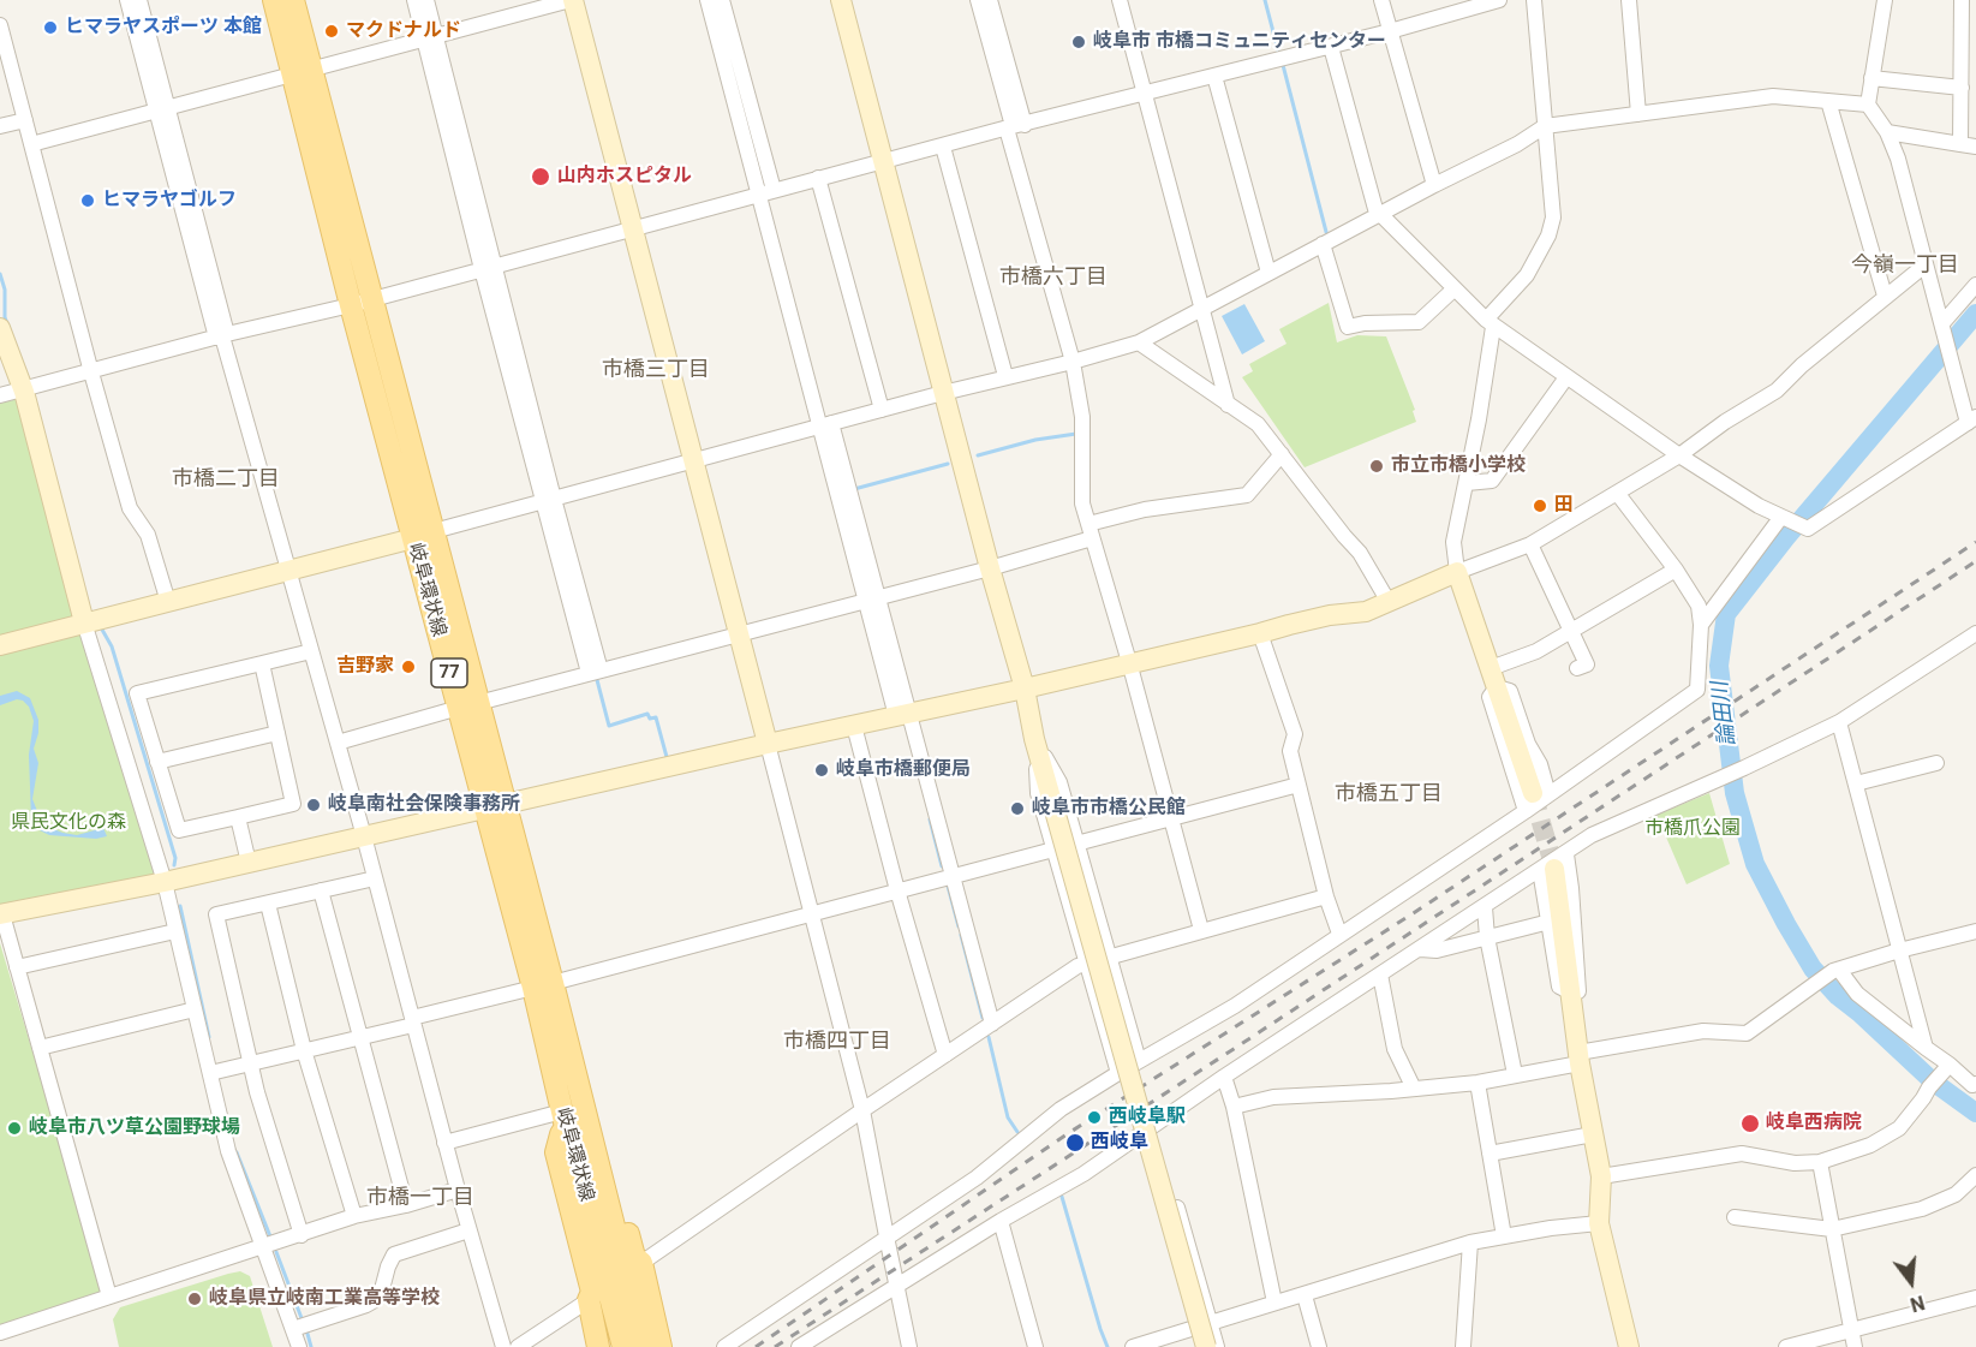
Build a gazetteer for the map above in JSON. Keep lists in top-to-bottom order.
{
  "streets": {
    "main road": ["岐阜環状線", "77"]
  },
  "districts": [
    "今嶺一丁目",
    "市橋六丁目",
    "市橋三丁目",
    "市橋二丁目",
    "市橋五丁目",
    "市橋四丁目",
    "市橋一丁目"
  ],
  "water": ["論田川"],
  "parks": ["県民文化の森", "市橋爪公園"],
  "places": [
    "ヒマラヤスポーツ 本館",
    "マクドナルド",
    "岐阜市 市橋コミュニティセンター",
    "山内ホスピタル",
    "ヒマラヤゴルフ",
    "市立市橋小学校",
    "田",
    "吉野家",
    "岐阜市橋郵便局",
    "岐阜南社会保険事務所",
    "岐阜市市橋公民館",
    "西岐阜駅",
    "岐阜西病院",
    "岐阜市八ツ草公園野球場",
    "西岐阜",
    "岐阜県立岐南工業高等学校"
  ],
  "north": "bottom"
}
